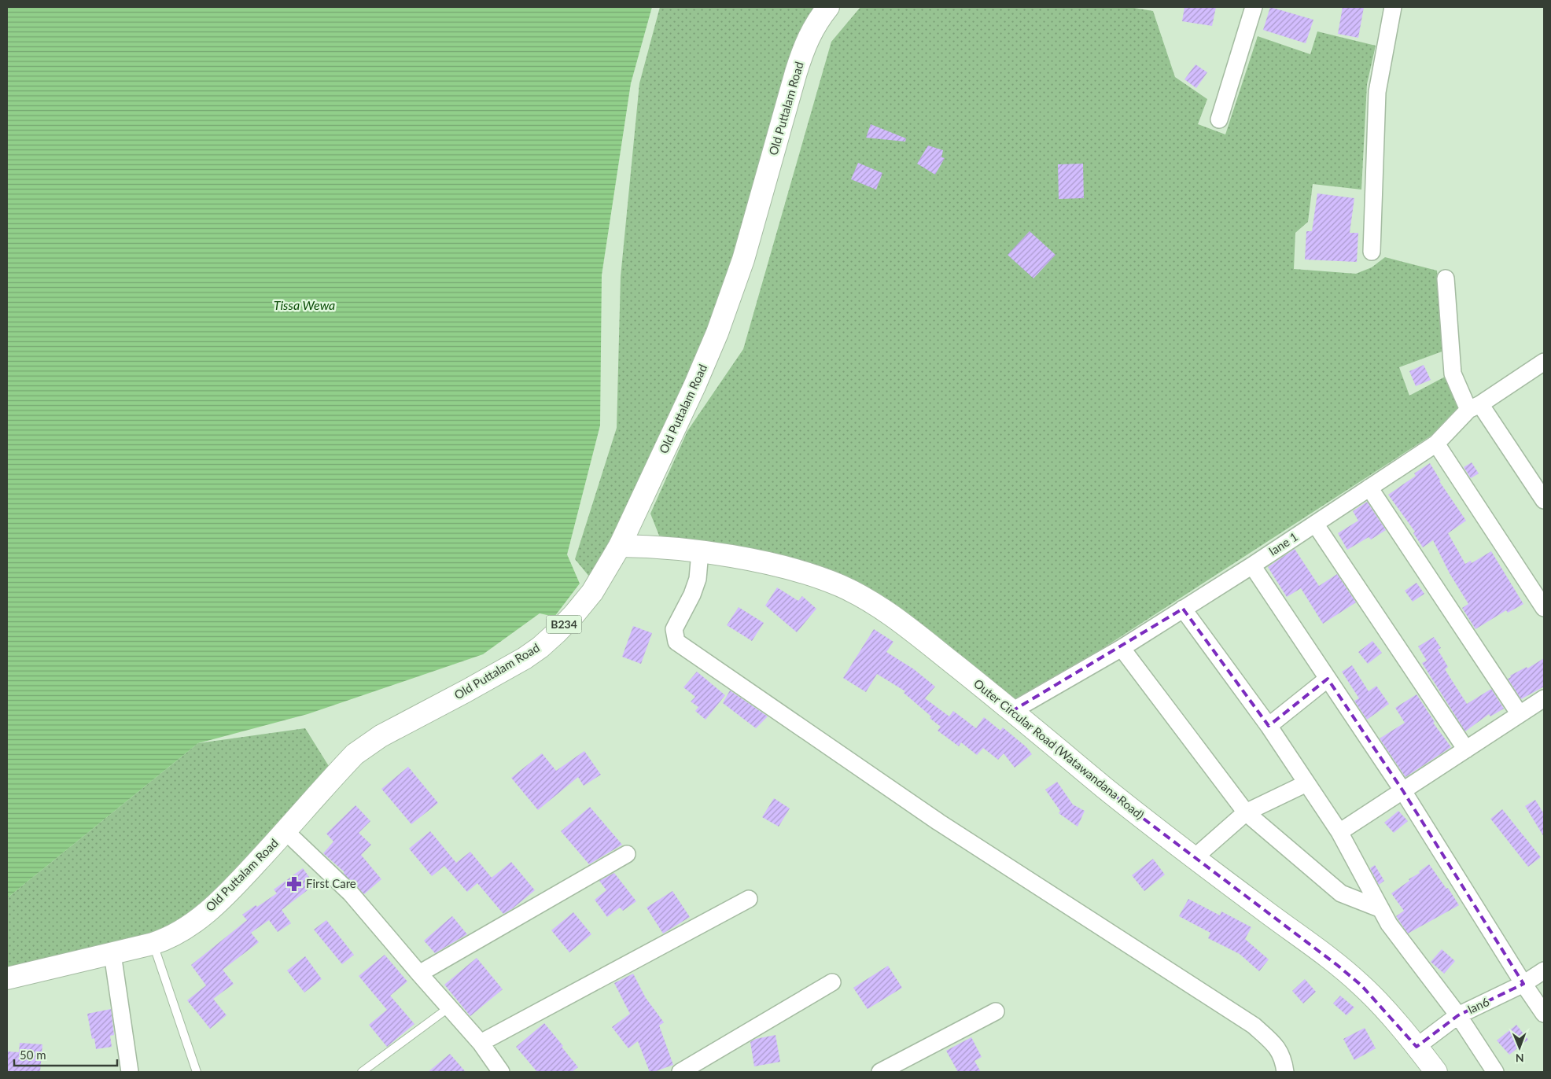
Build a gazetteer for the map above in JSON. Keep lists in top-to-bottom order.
{
  "streets": {
    "main road": ["Old Puttalam Road", "B234", "Outer Circular Road (Watawandana Road)"],
    "street": ["lane 1", "lan6"]
  },
  "crossings": [
    ["Old Puttalam Road", "Outer Circular Road (Watawandana Road)"],
    ["lane 1", "Outer Circular Road (Watawandana Road)"],
    ["Outer Circular Road (Watawandana Road)", "lan6"]
  ],
  "water": ["Tissa Wewa"],
  "places": {
    "pharmacy": ["First Care"]
  },
  "scale_bar": "50 m",
  "north": "bottom"
}
